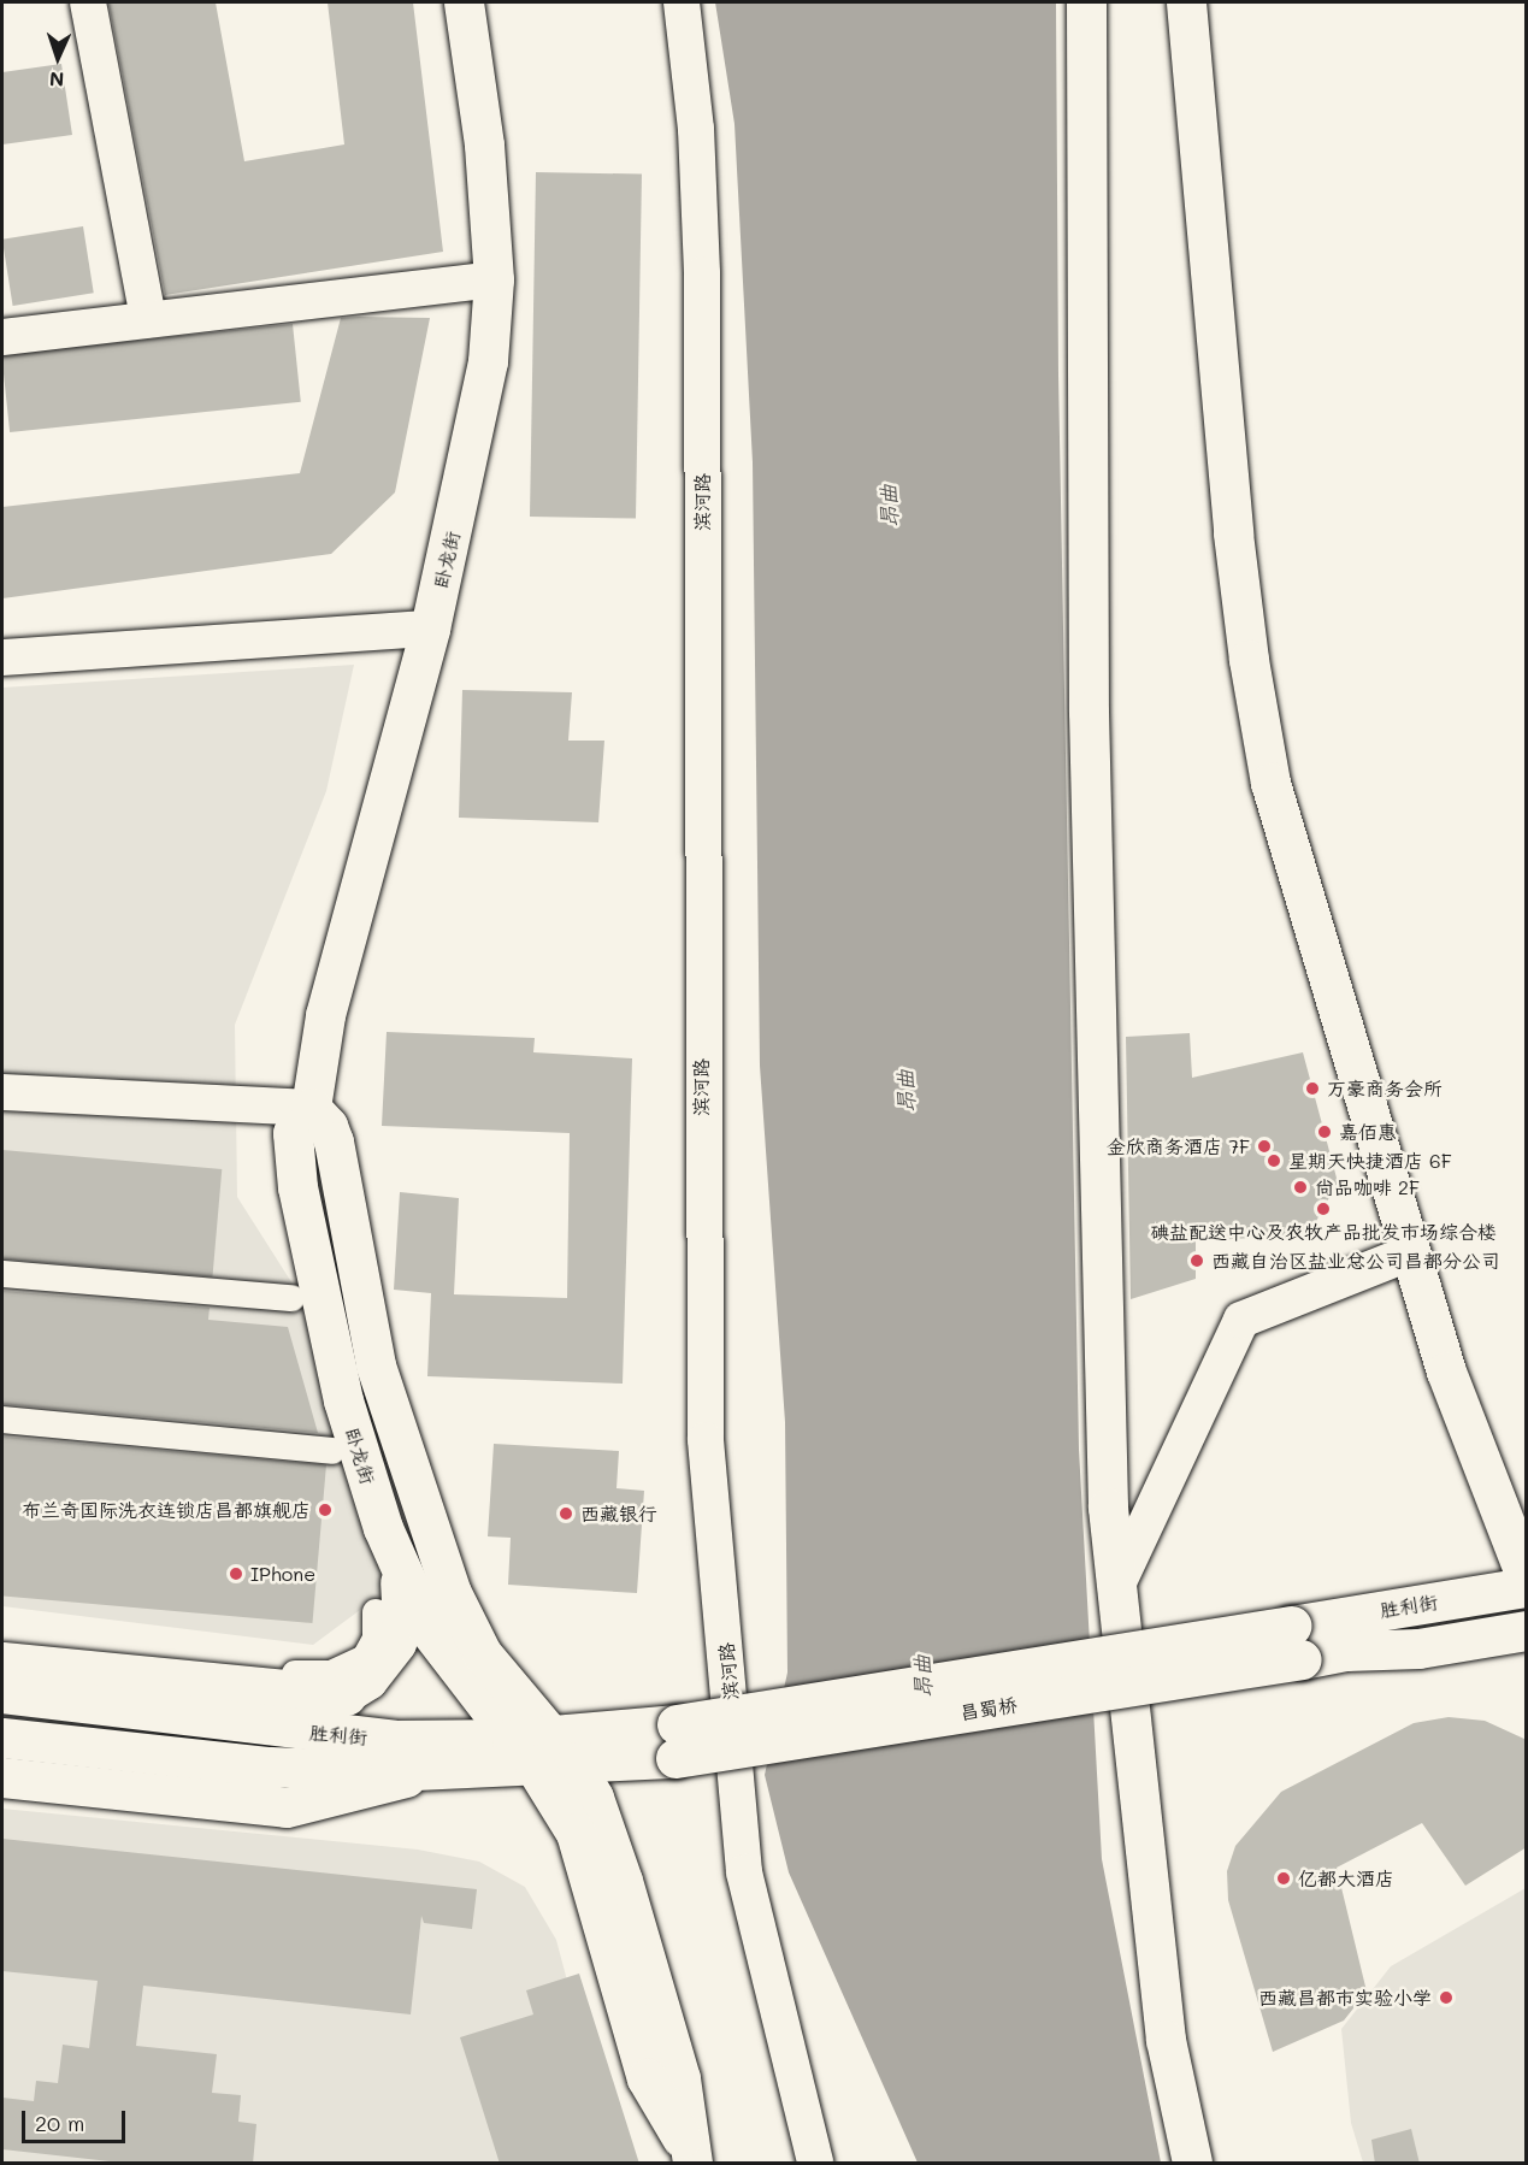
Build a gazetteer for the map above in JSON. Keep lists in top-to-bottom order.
{
  "streets": {
    "main road": ["卧龙街", "胜利街", "昌蜀桥"],
    "street": ["滨河路"]
  },
  "crossings": [
    ["卧龙街", "胜利街"],
    ["胜利街", "昌蜀桥"]
  ],
  "water": ["昂曲"],
  "places": [
    "万豪商务会所",
    "嘉佰惠",
    "金欣商务酒店 7F",
    "星期天快捷酒店 6F",
    "尚品咖啡 2F",
    "碘盐配送中心及农牧产品批发市场综合楼",
    "西藏自治区盐业总公司昌都分公司",
    "布兰奇国际洗衣连锁店昌都旗舰店",
    "西藏银行",
    "IPhone",
    "亿都大酒店",
    "西藏昌都市实验小学"
  ],
  "scale_bar": "20 m",
  "north": "bottom"
}
